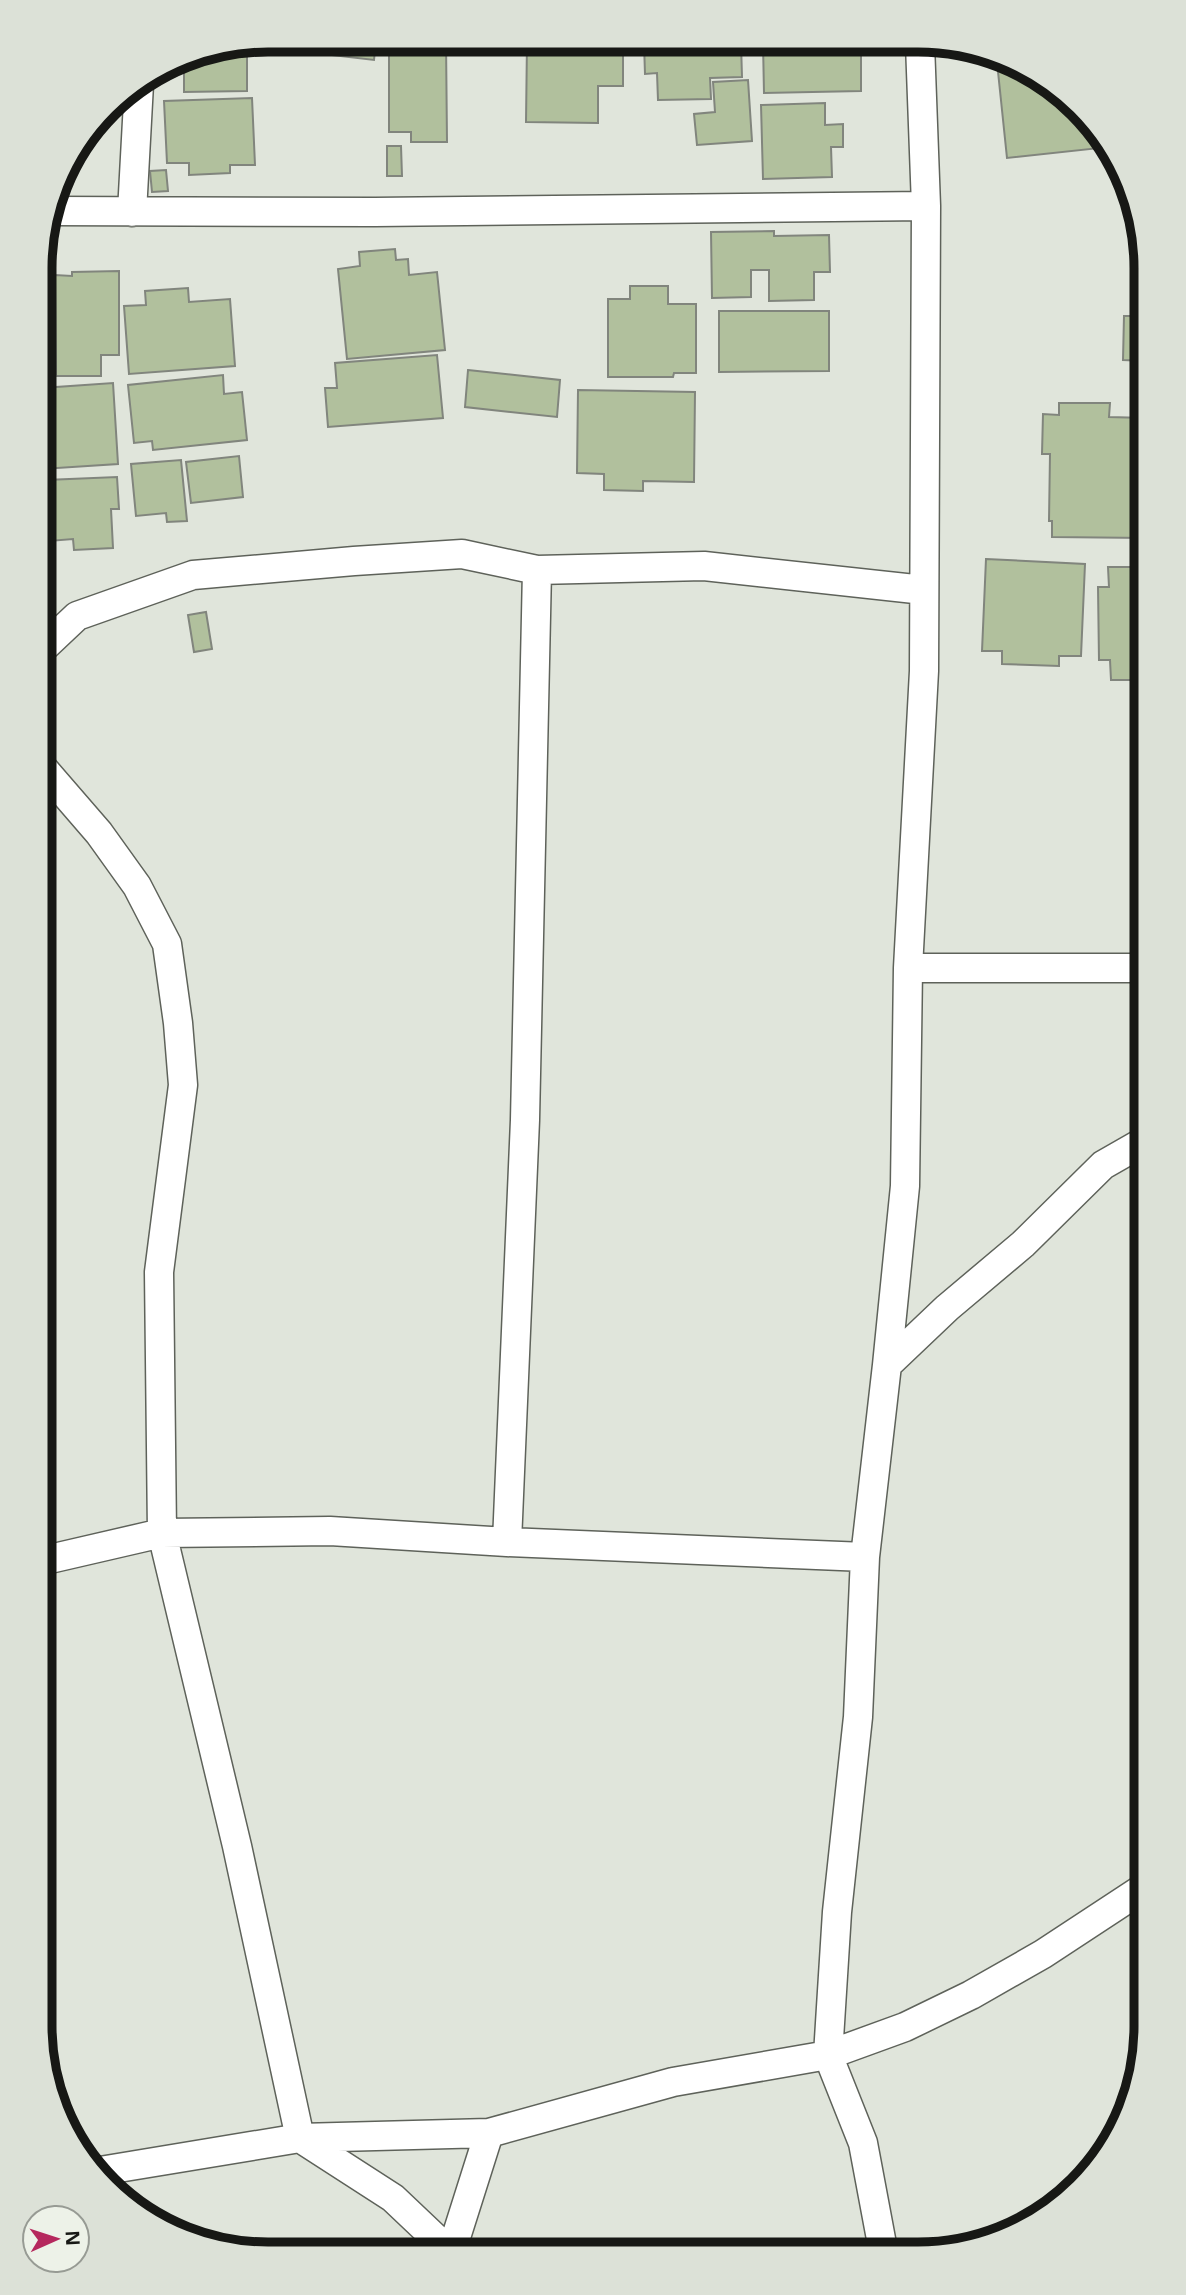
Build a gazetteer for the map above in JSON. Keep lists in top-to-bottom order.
{
  "north": "right"
}
